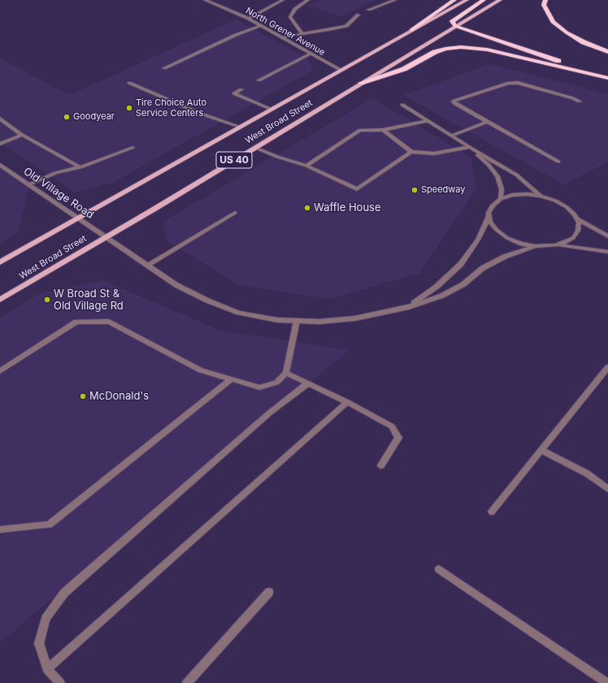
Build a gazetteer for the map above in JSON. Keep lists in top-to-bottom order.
{
  "streets": {
    "main road": ["West Broad Street", "US 40"],
    "street": ["North Grener Avenue", "Old Village Road"]
  },
  "crossings": [
    ["North Grener Avenue", "West Broad Street"],
    ["West Broad Street", "Old Village Road"]
  ],
  "places": [
    "Tire Choice Auto Service Centers",
    "Goodyear",
    "Speedway",
    "Waffle House",
    "W Broad St & Old Village Rd",
    "McDonald's"
  ]
}
